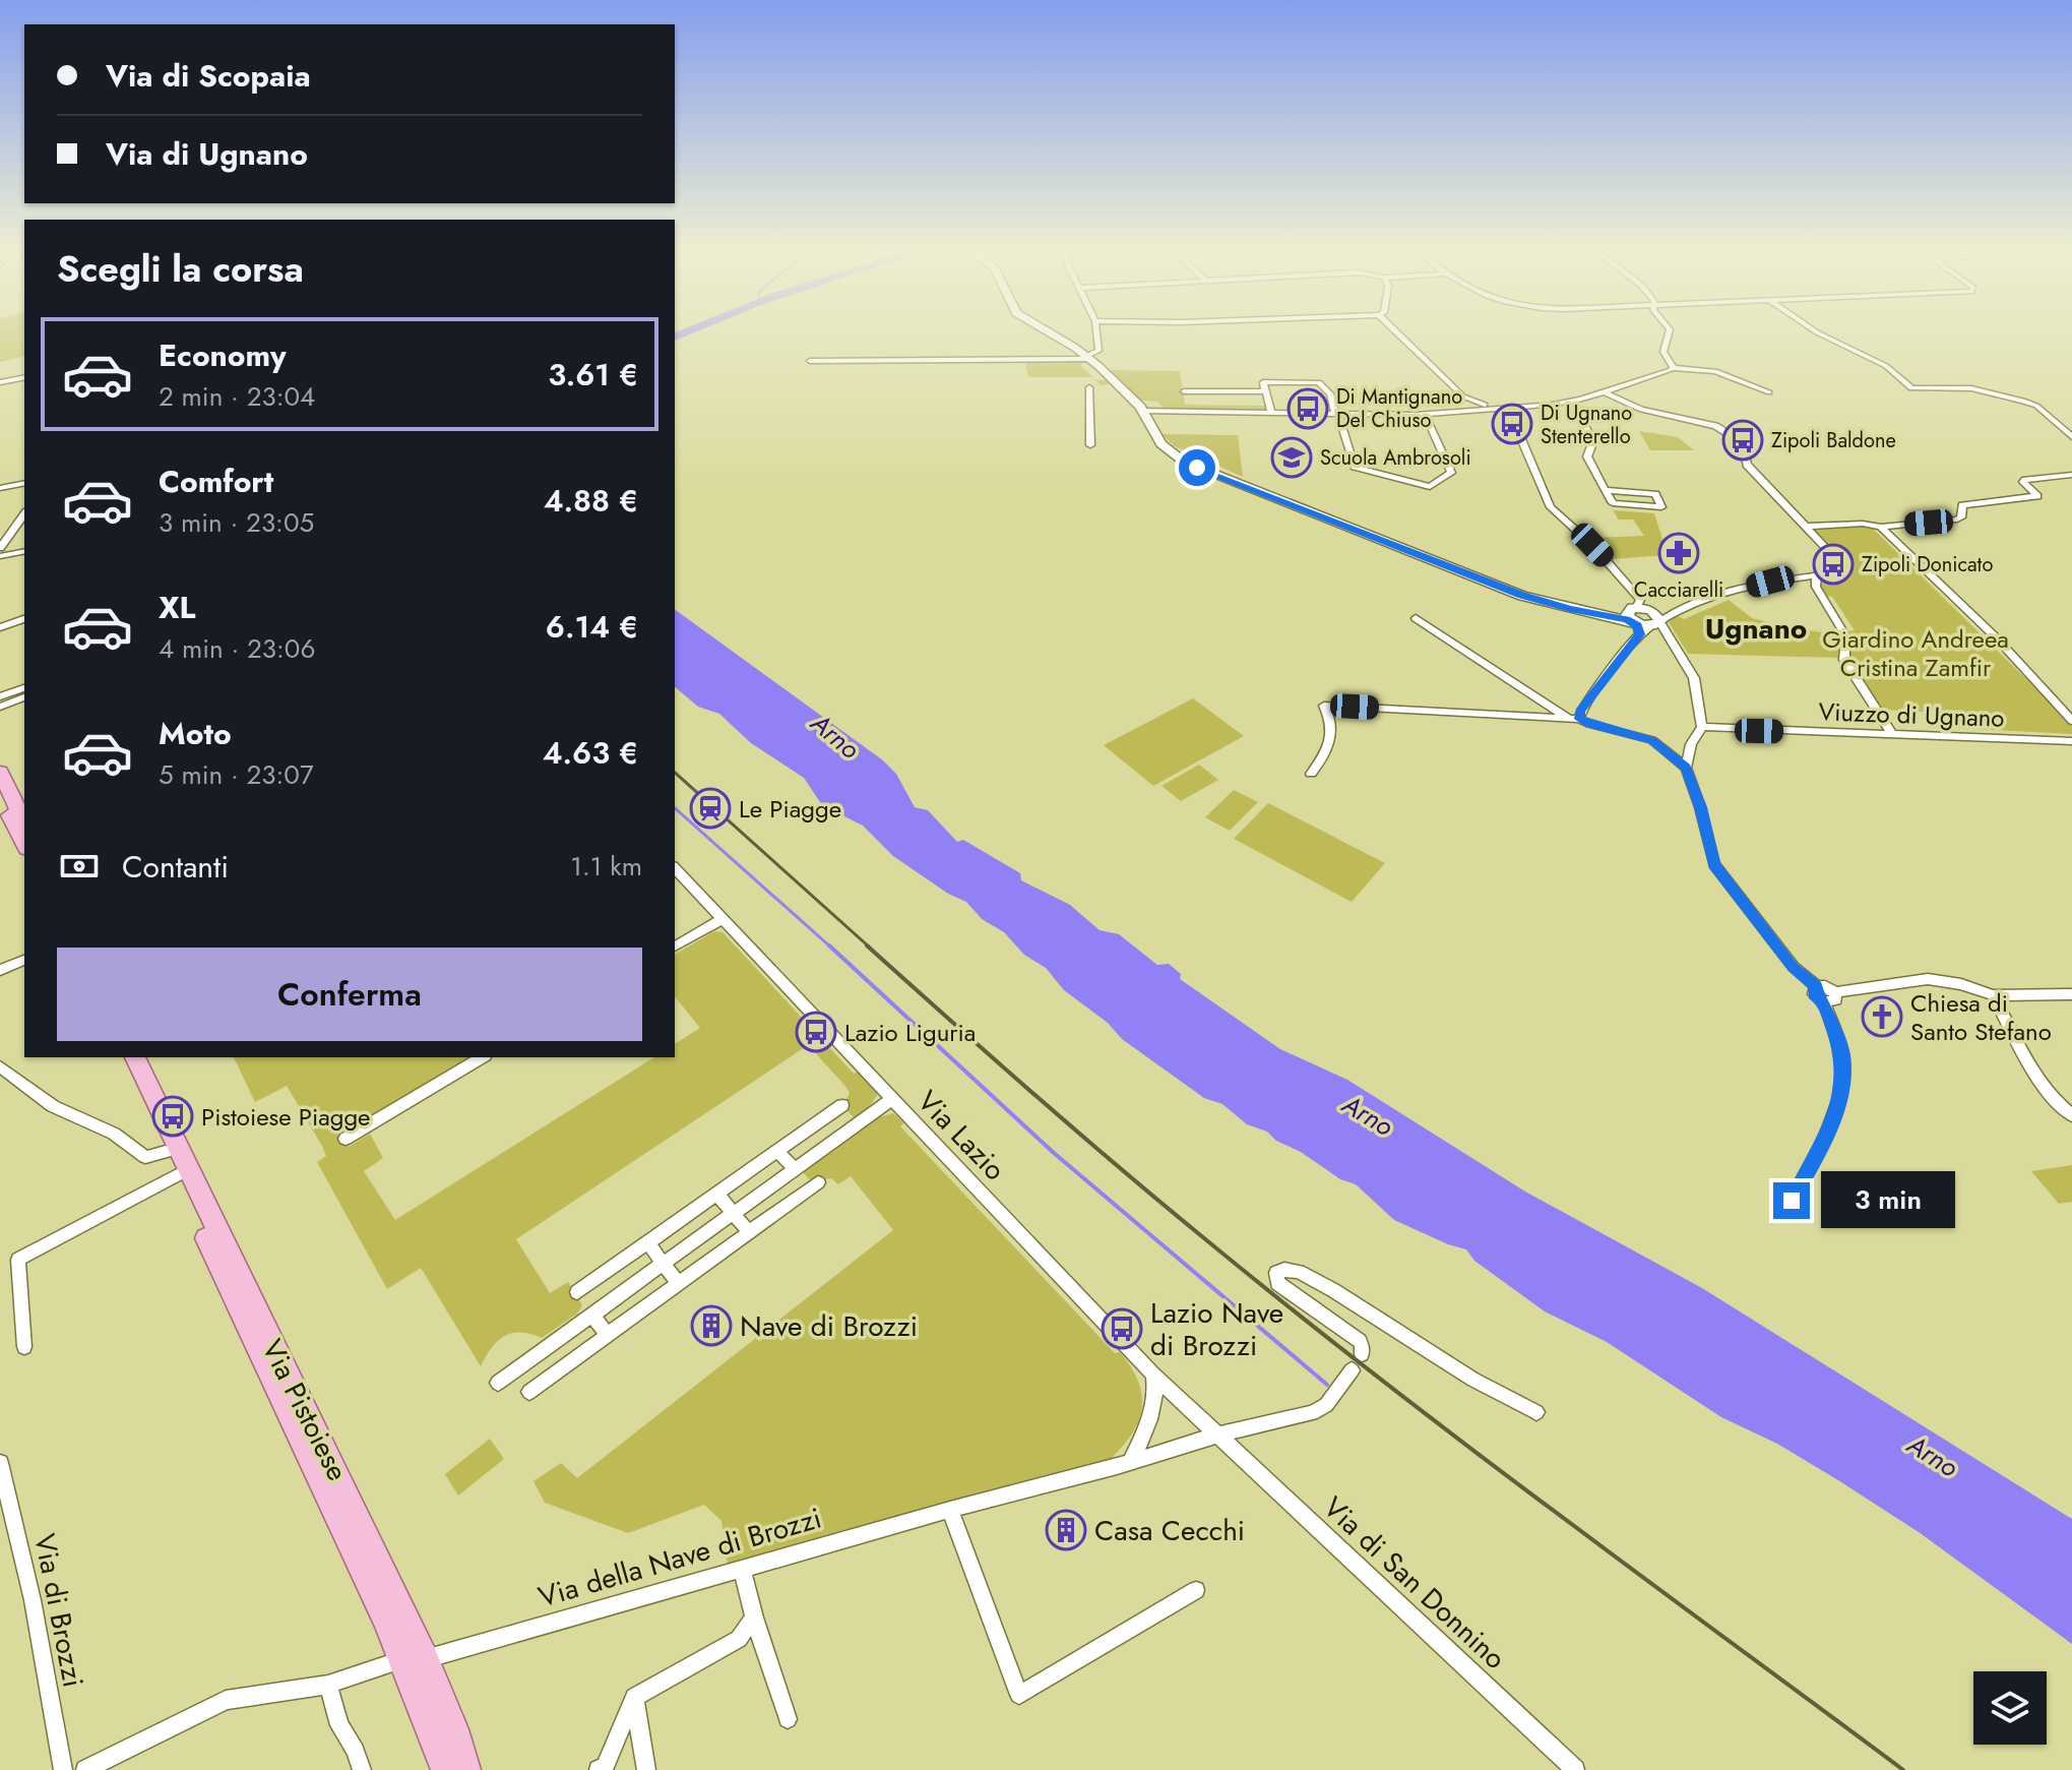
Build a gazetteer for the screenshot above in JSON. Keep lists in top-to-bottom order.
{
  "streets": {
    "main road": ["Via Pistoiese"],
    "street": [
      "Viuzzo di Ugnano",
      "Via Lazio",
      "Via della Nave di Brozzi",
      "Via di San Donnino",
      "Via di Brozzi"
    ]
  },
  "crossings": [
    ["Via Lazio", "Via della Nave di Brozzi"],
    ["Via Lazio", "Via di San Donnino"],
    ["Via Pistoiese", "Via della Nave di Brozzi"],
    ["Via della Nave di Brozzi", "Via di San Donnino"]
  ],
  "districts": ["Ugnano"],
  "water": ["Arno"],
  "parks": ["Giardino Andreea Cristina Zamfir"],
  "places": {
    "bus stop": [
      "Di Mantignano Del Chiuso",
      "Di Ugnano Stenterello",
      "Zipoli Baldone",
      "Zipoli Donicato",
      "Lazio Liguria",
      "Pistoiese Piagge",
      "Lazio Nave di Brozzi"
    ],
    "school or university": ["Scuola Ambrosoli"],
    "pharmacy": ["Cacciarelli"],
    "station": ["Le Piagge"],
    "church": ["Chiesa di Santo Stefano"],
    "building": ["Nave di Brozzi", "Casa Cecchi"]
  },
  "page": {
    "banner": ["Via di Scopaia", "Via di Ugnano"],
    "heading": "Scegli la corsa",
    "list": [
      {
        "name": "Economy",
        "note": "2 min · 23:04",
        "value": "3.61 €"
      },
      {
        "name": "Comfort",
        "note": "3 min · 23:05",
        "value": "4.88 €"
      },
      {
        "name": "XL",
        "note": "4 min · 23:06",
        "value": "6.14 €"
      },
      {
        "name": "Moto",
        "note": "5 min · 23:07",
        "value": "4.63 €"
      }
    ],
    "pay": ["Contanti", "1.1 km"],
    "buttons": "Conferma",
    "bubble": "3 min"
  }
}
